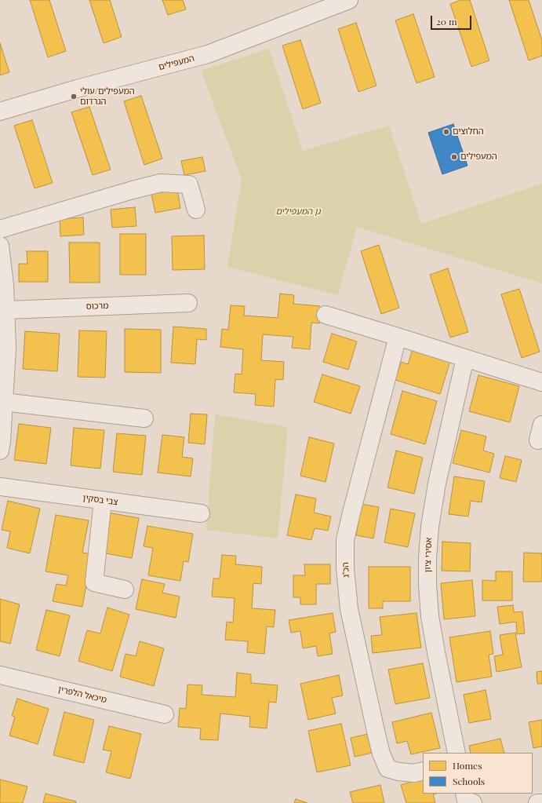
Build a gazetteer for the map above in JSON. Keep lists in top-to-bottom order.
{
  "streets": {
    "street": [
      "המעפילים",
      "מרכוס",
      "צבי בסקין",
      "אסירי ציון",
      "הכ\"ג",
      "מיכאל הלפרין"
    ]
  },
  "parks": ["גן המעפילים"],
  "places": ["המעפילים/עולי הגרדום", "החלוצים", "המעפילים"],
  "legend": ["Homes", "Schools"],
  "scale_bar": "20 m"
}
